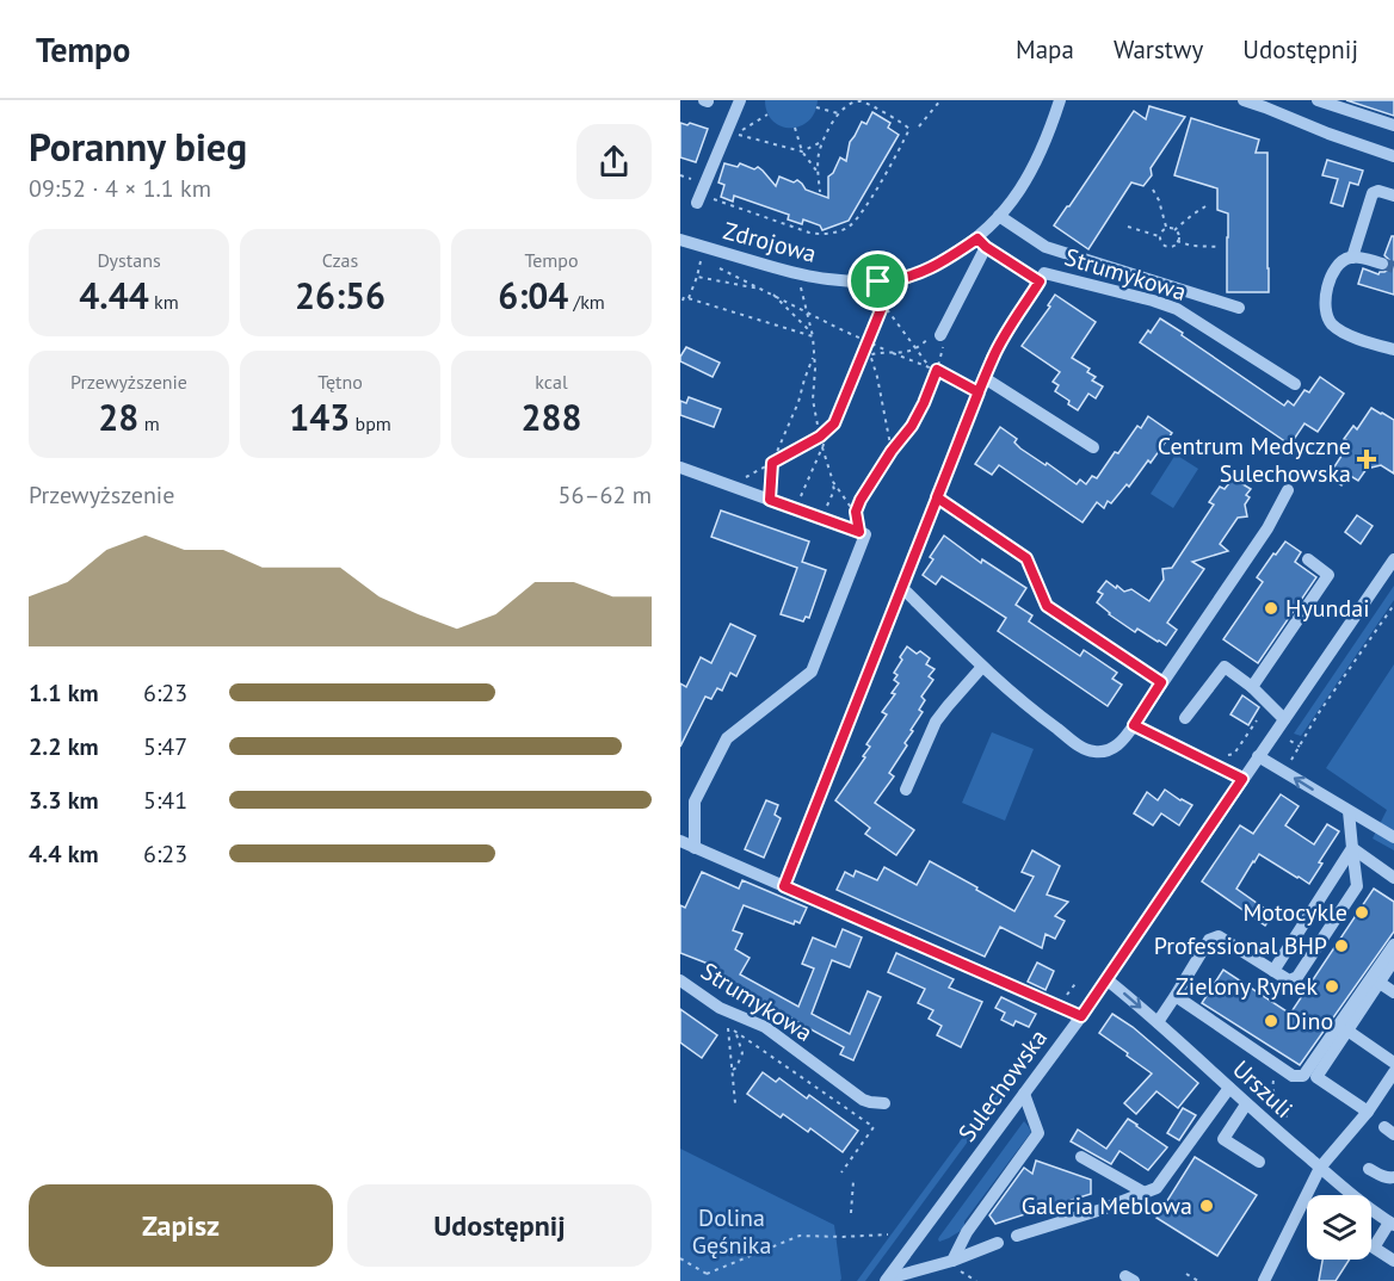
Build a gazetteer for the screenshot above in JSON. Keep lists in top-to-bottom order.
{
  "streets": {
    "street": [
      "Zdrojowa",
      "Strumykowa",
      "Sulechowska",
      "Urszuli"
    ]
  },
  "crossings": [
    ["Sulechowska", "Urszuli"]
  ],
  "parks": ["Dolina Gęśnika"],
  "places": {
    "health": ["Centrum Medyczne Sulechowska"],
    "other": [
      "Hyundai",
      "Motocykle",
      "Professional BHP",
      "Zielony Rynek",
      "Dino",
      "Galeria Meblowa"
    ]
  },
  "page": {
    "header": "Tempo",
    "nav": ["Mapa", "Warstwy", "Udostępnij"],
    "heading": ["Poranny bieg", "09:52 · 4 × 1.1 km"],
    "stats": [
      ["Dystans", "4.44 km"],
      ["Czas", "26:56"],
      ["Tempo", "6:04 /km"],
      ["Przewyższenie", "28 m"],
      ["Tętno", "143 bpm"],
      ["kcal", "288"]
    ],
    "chart": ["Przewyższenie", "56–62 m"],
    "list": [
      {
        "name": "1.1 km",
        "note": "6:23"
      },
      {
        "name": "2.2 km",
        "note": "5:47"
      },
      {
        "name": "3.3 km",
        "note": "5:41"
      },
      {
        "name": "4.4 km",
        "note": "6:23"
      }
    ],
    "buttons": ["Zapisz", "Udostępnij"]
  }
}
